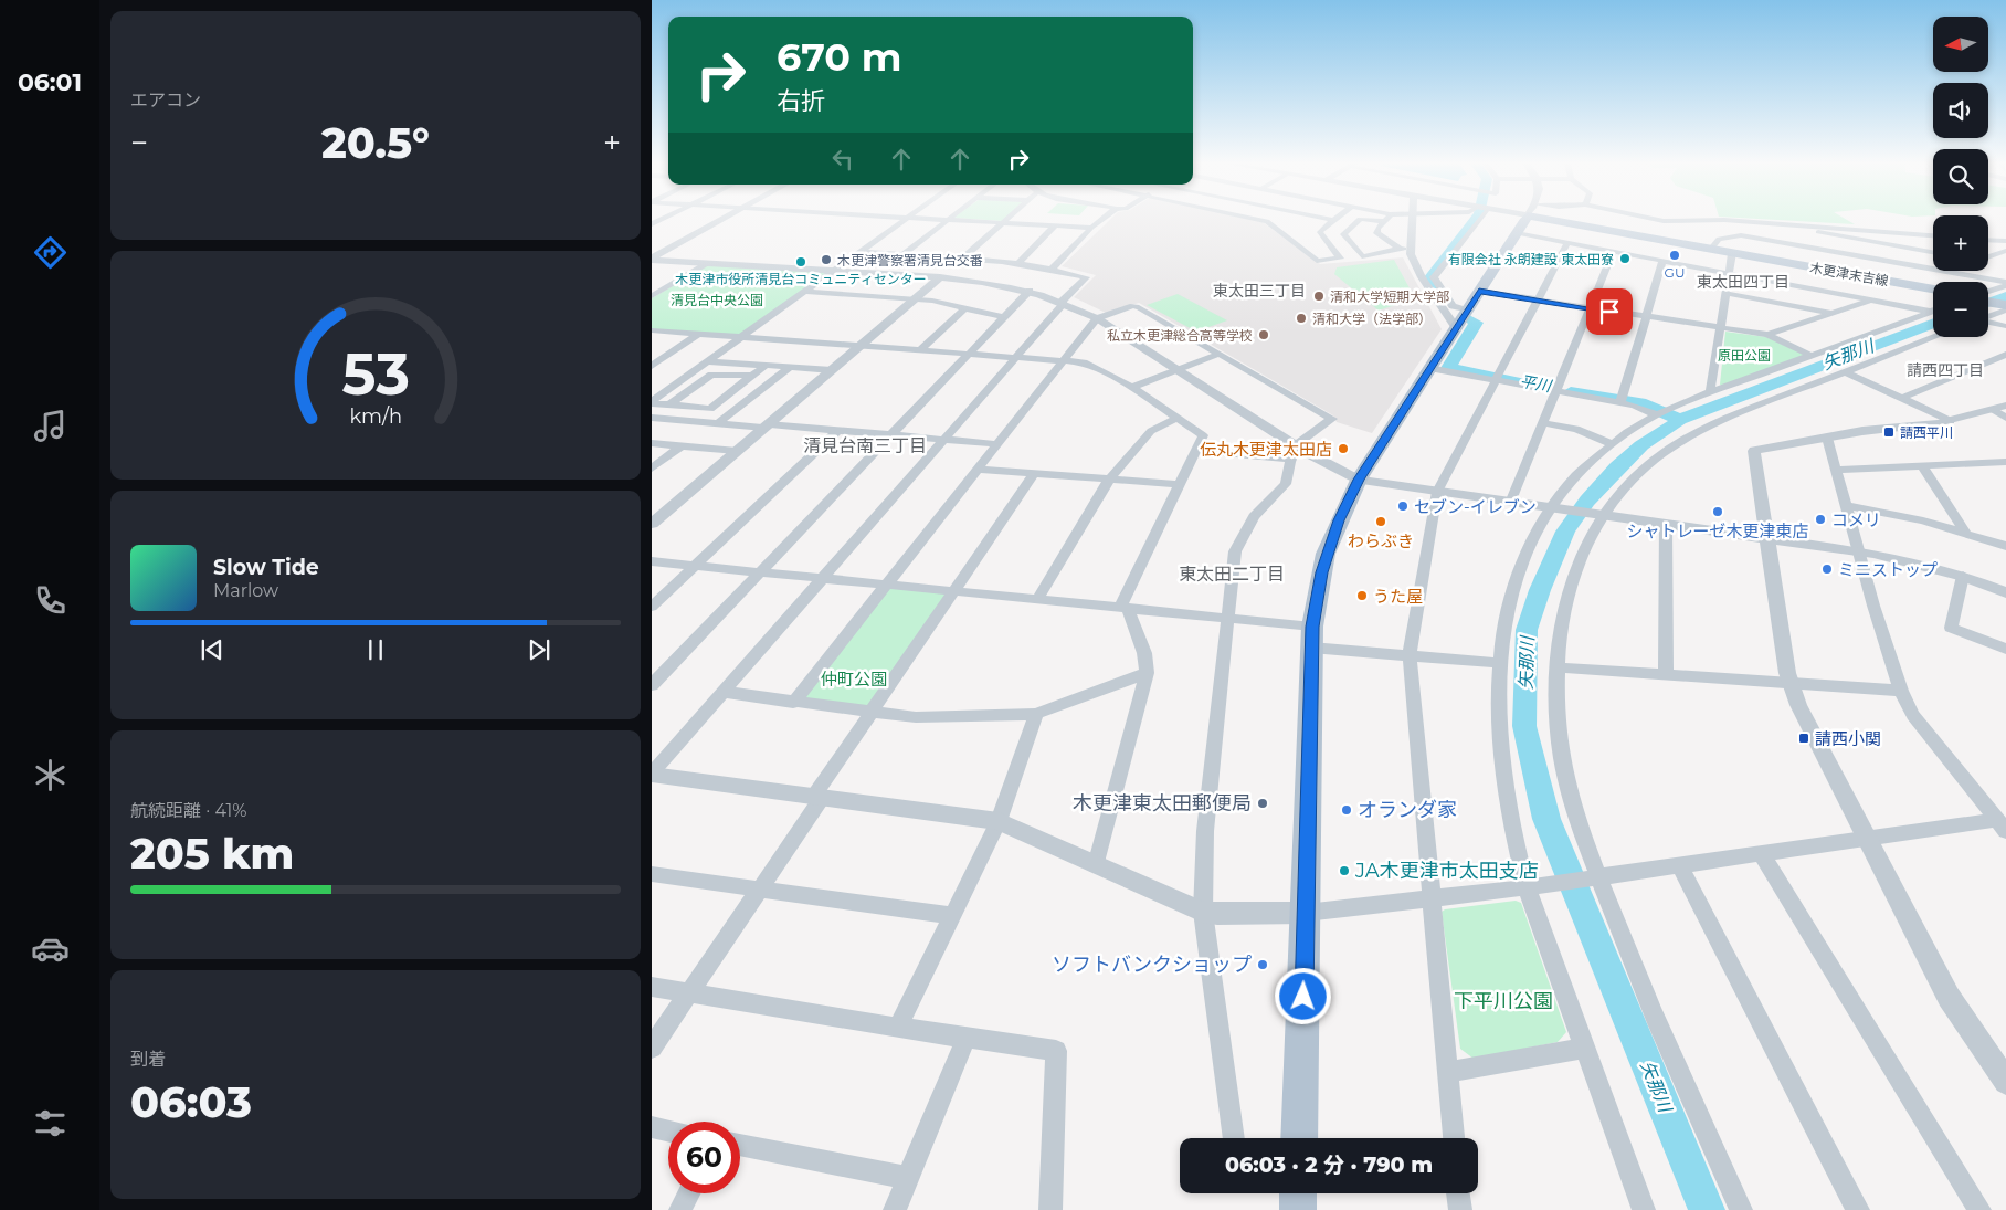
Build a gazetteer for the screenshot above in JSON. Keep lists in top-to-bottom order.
{
  "streets": {
    "main road": ["木更津末吉線"]
  },
  "districts": [
    "東太田四丁目",
    "東太田三丁目",
    "請西四丁目",
    "清見台南三丁目",
    "東太田二丁目"
  ],
  "water": ["矢那川", "平川"],
  "parks": [
    "清見台中央公園",
    "原田公園",
    "仲町公園",
    "下平川公園"
  ],
  "places": {
    "other": [
      "GU",
      "有限会社 永朗建設 東太田寮",
      "木更津警察署清見台交番",
      "木更津市役所清見台コミュニティセンター",
      "清和大学短期大学部",
      "清和大学（法学部）",
      "私立木更津総合高等学校",
      "伝丸木更津太田店",
      "セブン-イレブン",
      "シャトレーゼ木更津東店",
      "コメリ",
      "わらぶき",
      "ミニストップ",
      "うた屋",
      "木更津東太田郵便局",
      "オランダ家",
      "JA木更津市太田支店",
      "ソフトバンクショップ"
    ],
    "transit": ["請西平川", "請西小関"]
  },
  "north": "left",
  "page": {
    "tabs": "06:01",
    "tile": [
      "エアコン",
      ["航続距離 · 41%", "205 km"],
      ["到着", "06:03"]
    ],
    "map_buttons": ["+", "−"],
    "turn": ["670 m", "右折"],
    "heat": ["−", "20.5°", "+"],
    "song": ["Slow Tide", "Marlow"],
    "limit": "60",
    "trip": "06:03 · 2 分 · 790 m",
    "gauge": ["53", "km/h"]
  }
}
